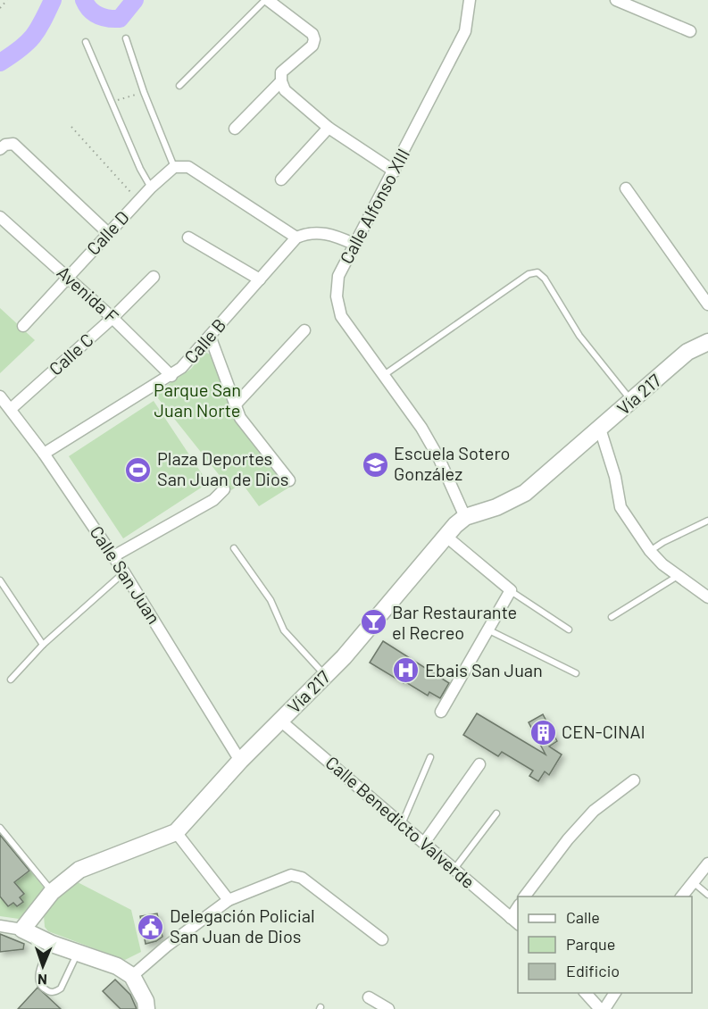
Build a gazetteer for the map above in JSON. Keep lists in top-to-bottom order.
{
  "streets": {
    "main road": ["Vía 217"],
    "street": [
      "Calle Alfonso XIII",
      "Calle D",
      "Avenida F",
      "Calle B",
      "Calle C",
      "Calle San Juan",
      "Calle Benedicto Valverde"
    ]
  },
  "crossings": [
    ["Calle Alfonso XIII", "Vía 217"],
    ["Calle D", "Avenida F"],
    ["Avenida F", "Calle B"],
    ["Avenida F", "Calle C"],
    ["Calle B", "Calle San Juan"],
    ["Calle C", "Calle San Juan"],
    ["Vía 217", "Calle San Juan"],
    ["Vía 217", "Calle Benedicto Valverde"]
  ],
  "parks": ["Parque San Juan Norte"],
  "places": {
    "school or university": ["Escuela Sotero González"],
    "sports": ["Plaza Deportes San Juan de Dios"],
    "bar": ["Bar Restaurante el Recreo"],
    "hospital": ["Ebais San Juan"],
    "building": ["CEN-CINAI"],
    "public building": ["Delegación Policial San Juan de Dios"]
  },
  "legend": ["Calle", "Parque", "Edificio"],
  "north": "bottom"
}
